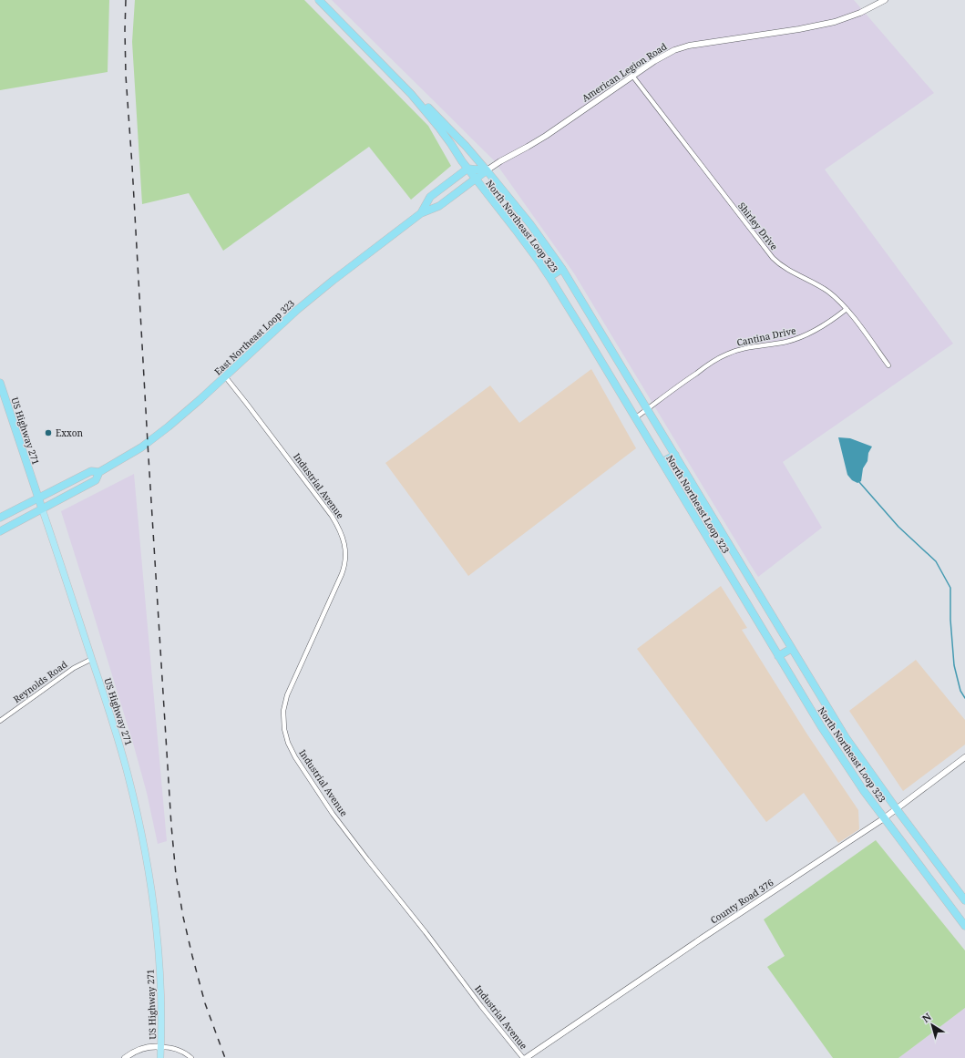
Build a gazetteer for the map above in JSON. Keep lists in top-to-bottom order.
{
  "streets": {
    "highway": [
      "American Legion Road",
      "North Northeast Loop 323",
      "East Northeast Loop 323",
      "US Highway 271"
    ],
    "street": [
      "Shirley Drive",
      "Cantina Drive",
      "Industrial Avenue",
      "Reynolds Road",
      "County Road 376"
    ]
  },
  "crossings": [
    ["American Legion Road", "North Northeast Loop 323"],
    ["American Legion Road", "Shirley Drive"],
    ["American Legion Road", "East Northeast Loop 323"],
    ["North Northeast Loop 323", "Cantina Drive"],
    ["North Northeast Loop 323", "East Northeast Loop 323"],
    ["North Northeast Loop 323", "County Road 376"],
    ["Shirley Drive", "Cantina Drive"],
    ["East Northeast Loop 323", "US Highway 271"],
    ["East Northeast Loop 323", "Industrial Avenue"],
    ["US Highway 271", "Reynolds Road"]
  ],
  "places": ["Exxon"],
  "north": "top left"
}
